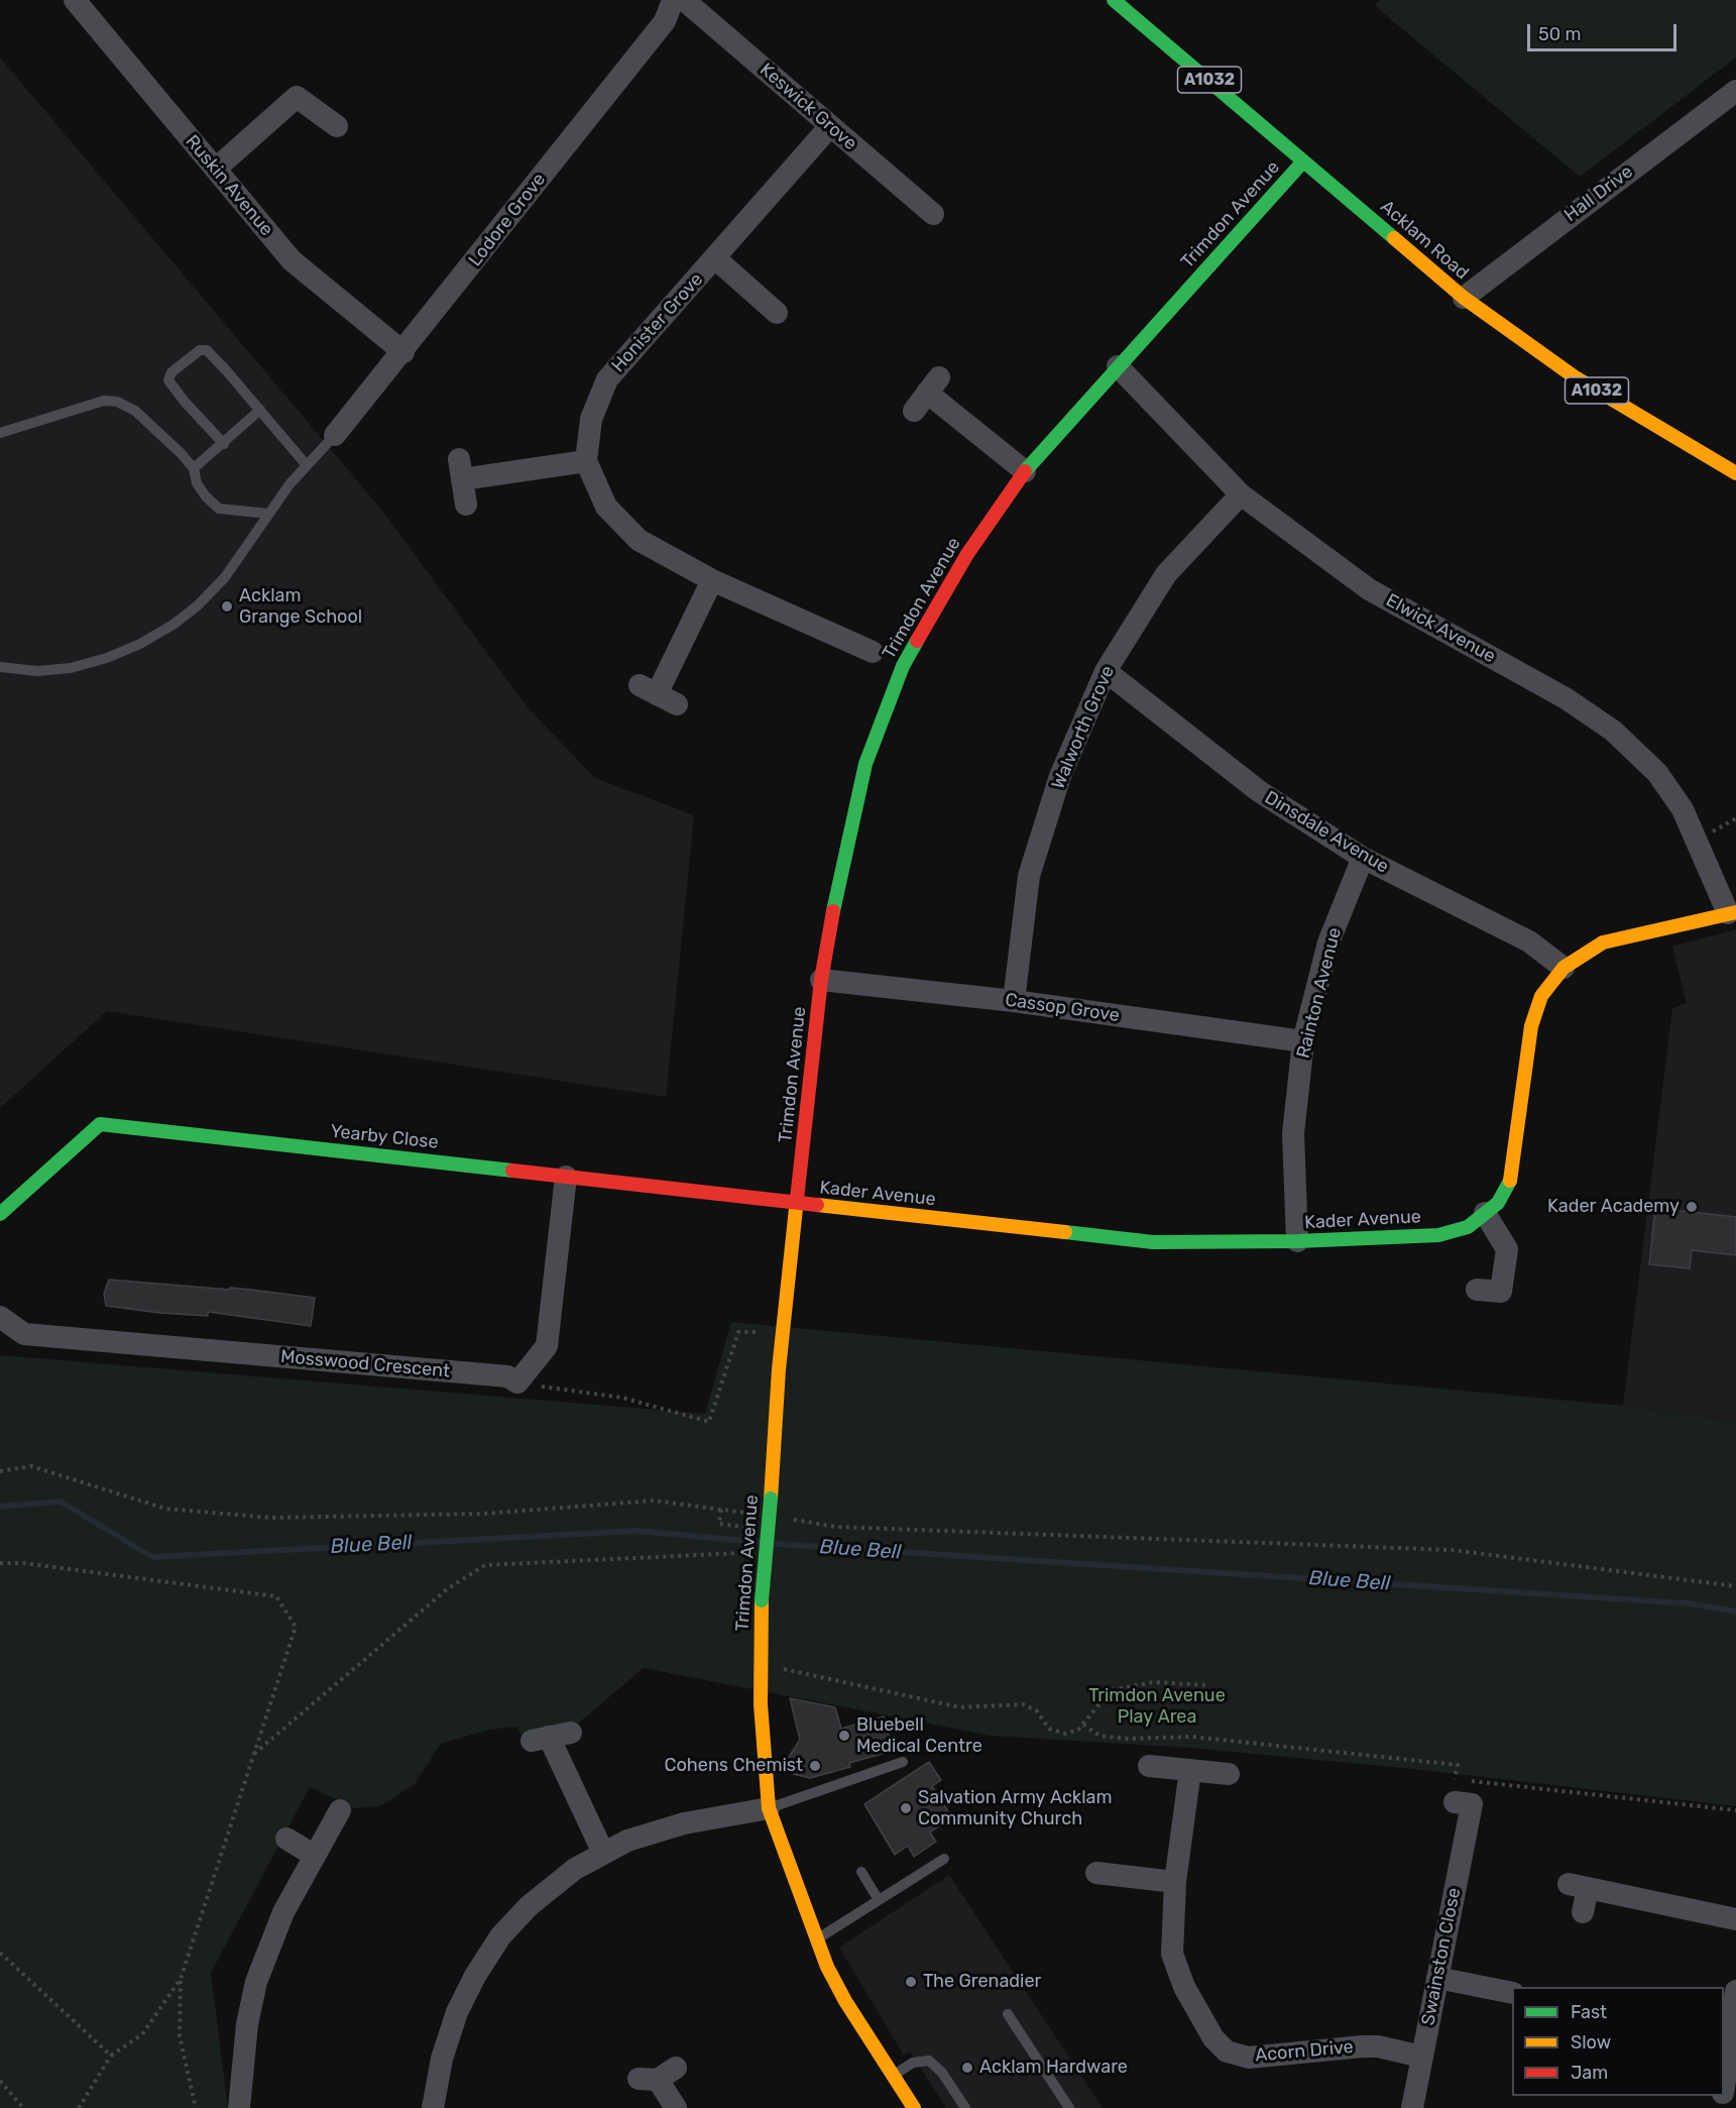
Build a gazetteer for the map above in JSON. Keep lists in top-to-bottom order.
{
  "streets": {
    "street": [
      "A1032",
      "Keswick Grove",
      "Ruskin Avenue",
      "Hall Drive",
      "Trimdon Avenue",
      "Lodore Grove",
      "Acklam Road",
      "Honister Grove",
      "Elwick Avenue",
      "Walworth Grove",
      "Dinsdale Avenue",
      "Rainton Avenue",
      "Cassop Grove",
      "Yearby Close",
      "Kader Avenue",
      "Mosswood Crescent",
      "Swainston Close",
      "Acorn Drive"
    ]
  },
  "crossings": [
    ["Keswick Grove", "Honister Grove"],
    ["Ruskin Avenue", "Lodore Grove"],
    ["Hall Drive", "Acklam Road"],
    ["Trimdon Avenue", "Acklam Road"],
    ["Trimdon Avenue", "Elwick Avenue"],
    ["Trimdon Avenue", "Cassop Grove"],
    ["Trimdon Avenue", "Yearby Close"],
    ["Trimdon Avenue", "Kader Avenue"],
    ["Elwick Avenue", "Walworth Grove"],
    ["Elwick Avenue", "Kader Avenue"],
    ["Walworth Grove", "Dinsdale Avenue"],
    ["Walworth Grove", "Cassop Grove"],
    ["Dinsdale Avenue", "Rainton Avenue"],
    ["Dinsdale Avenue", "Kader Avenue"],
    ["Rainton Avenue", "Cassop Grove"],
    ["Rainton Avenue", "Kader Avenue"],
    ["Yearby Close", "Kader Avenue"],
    ["Swainston Close", "Acorn Drive"]
  ],
  "water": ["Blue Bell"],
  "parks": ["Trimdon Avenue Play Area"],
  "places": [
    "Acklam Grange School",
    "Kader Academy",
    "Bluebell Medical Centre",
    "Cohens Chemist",
    "Salvation Army Acklam Community Church",
    "The Grenadier",
    "Acklam Hardware"
  ],
  "legend": ["Fast", "Slow", "Jam"],
  "scale_bar": "50 m"
}
